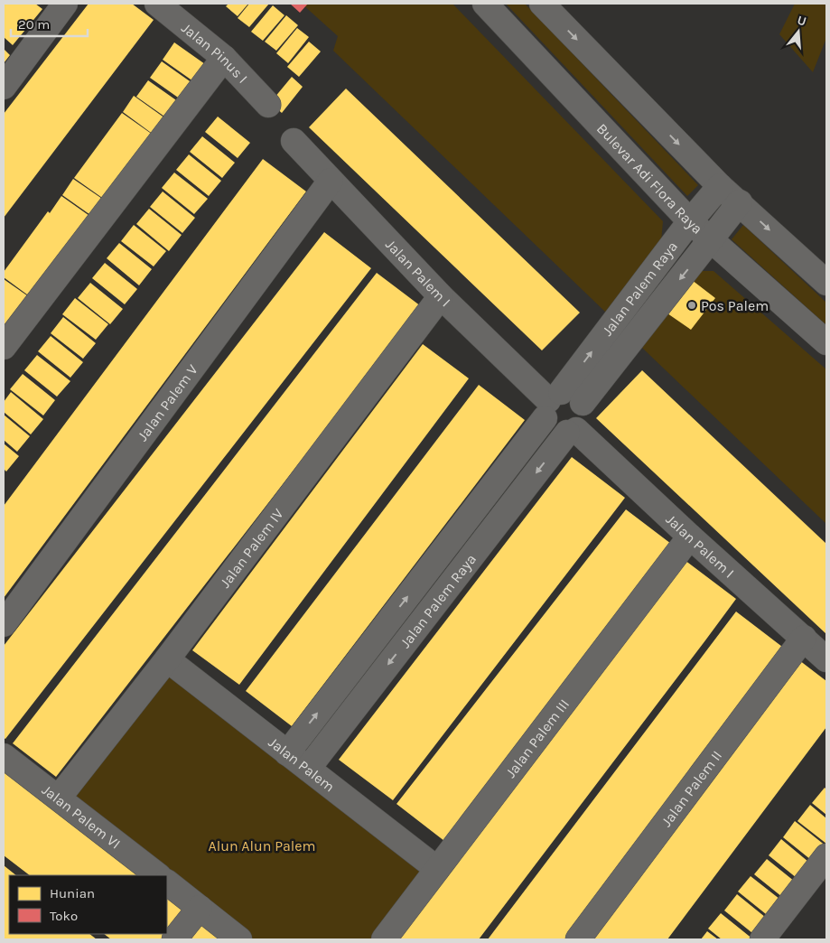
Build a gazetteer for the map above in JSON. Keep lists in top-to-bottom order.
{
  "streets": {
    "street": [
      "Jalan Pinus I",
      "Bulevar Adi Flora Raya",
      "Jalan Palem I",
      "Jalan Palem Raya",
      "Jalan Palem V",
      "Jalan Palem IV",
      "Jalan Palem III",
      "Jalan Palem",
      "Jalan Palem II",
      "Jalan Palem VI"
    ]
  },
  "crossings": [
    ["Bulevar Adi Flora Raya", "Jalan Palem Raya"],
    ["Jalan Palem I", "Jalan Palem Raya"],
    ["Jalan Palem I", "Jalan Palem V"],
    ["Jalan Palem I", "Jalan Palem IV"],
    ["Jalan Palem I", "Jalan Palem III"],
    ["Jalan Palem I", "Jalan Palem II"],
    ["Jalan Palem Raya", "Jalan Palem"],
    ["Jalan Palem IV", "Jalan Palem"],
    ["Jalan Palem IV", "Jalan Palem VI"],
    ["Jalan Palem III", "Jalan Palem"]
  ],
  "parks": ["Alun Alun Palem"],
  "places": ["Pos Palem"],
  "legend": ["Hunian", "Toko"],
  "scale_bar": "20 m",
  "north": "top"
}
